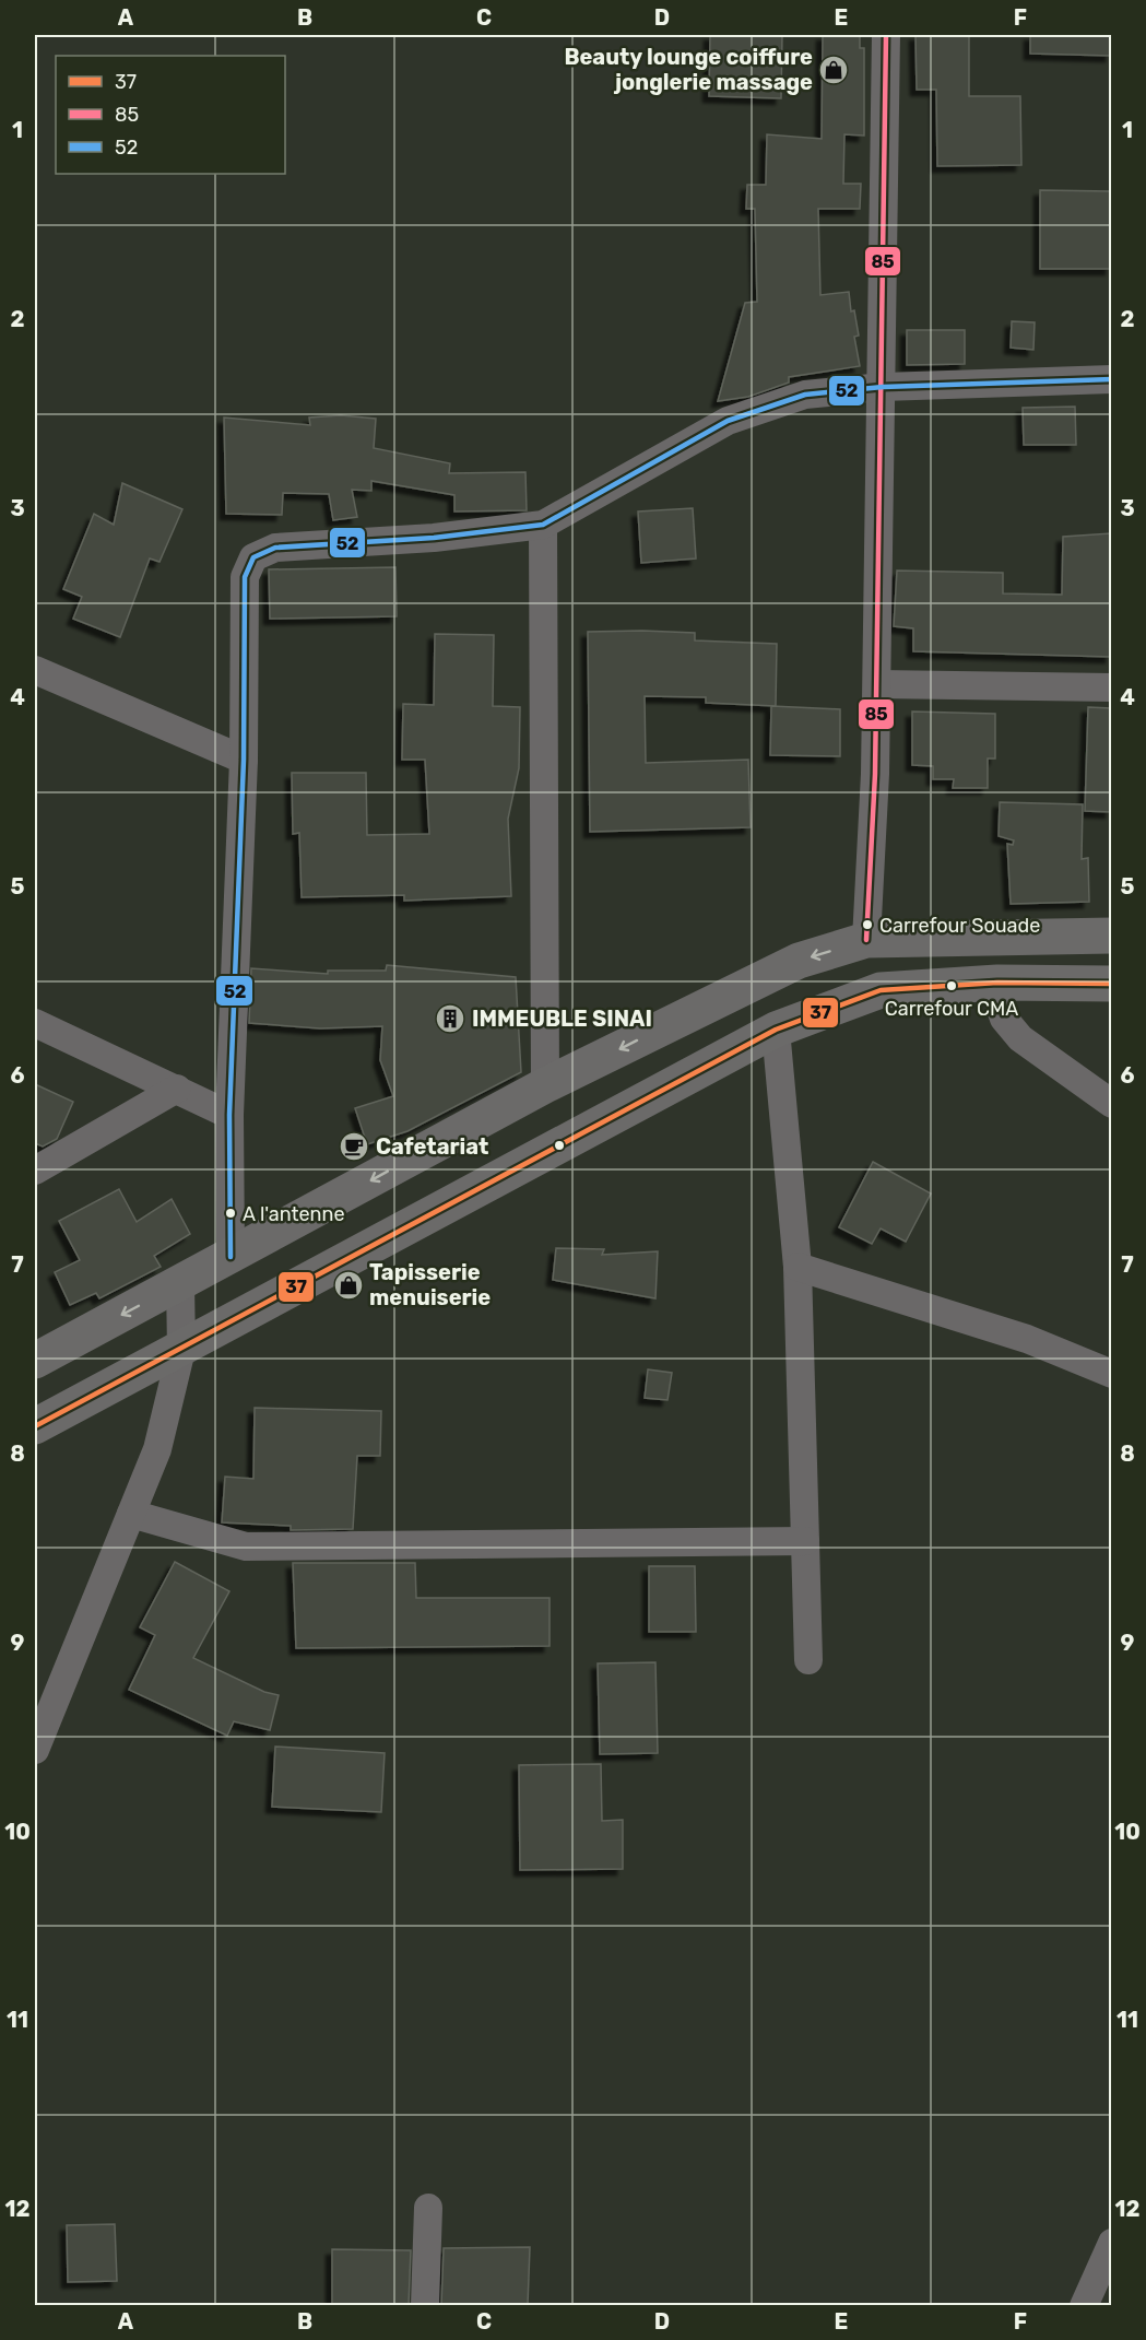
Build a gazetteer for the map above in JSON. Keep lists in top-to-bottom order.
{
  "places": {
    "shop": ["Beauty lounge coiffure jonglerie massage", "Tapisserie menuiserie"],
    "other": ["Carrefour Souade", "Carrefour CMA", "A l'antenne"],
    "building": ["IMMEUBLE SINAI"],
    "cafe": ["Cafetariat"]
  },
  "lines": ["transit line 85", "transit line 52", "transit line 37"],
  "legend": ["37", "85", "52"],
  "grid": {
    "columns": [
      "A",
      "B",
      "C",
      "D",
      "E",
      "F"
    ],
    "rows": [
      "1",
      "2",
      "3",
      "4",
      "5",
      "6",
      "7",
      "8",
      "9",
      "10",
      "11",
      "12"
    ]
  }
}
